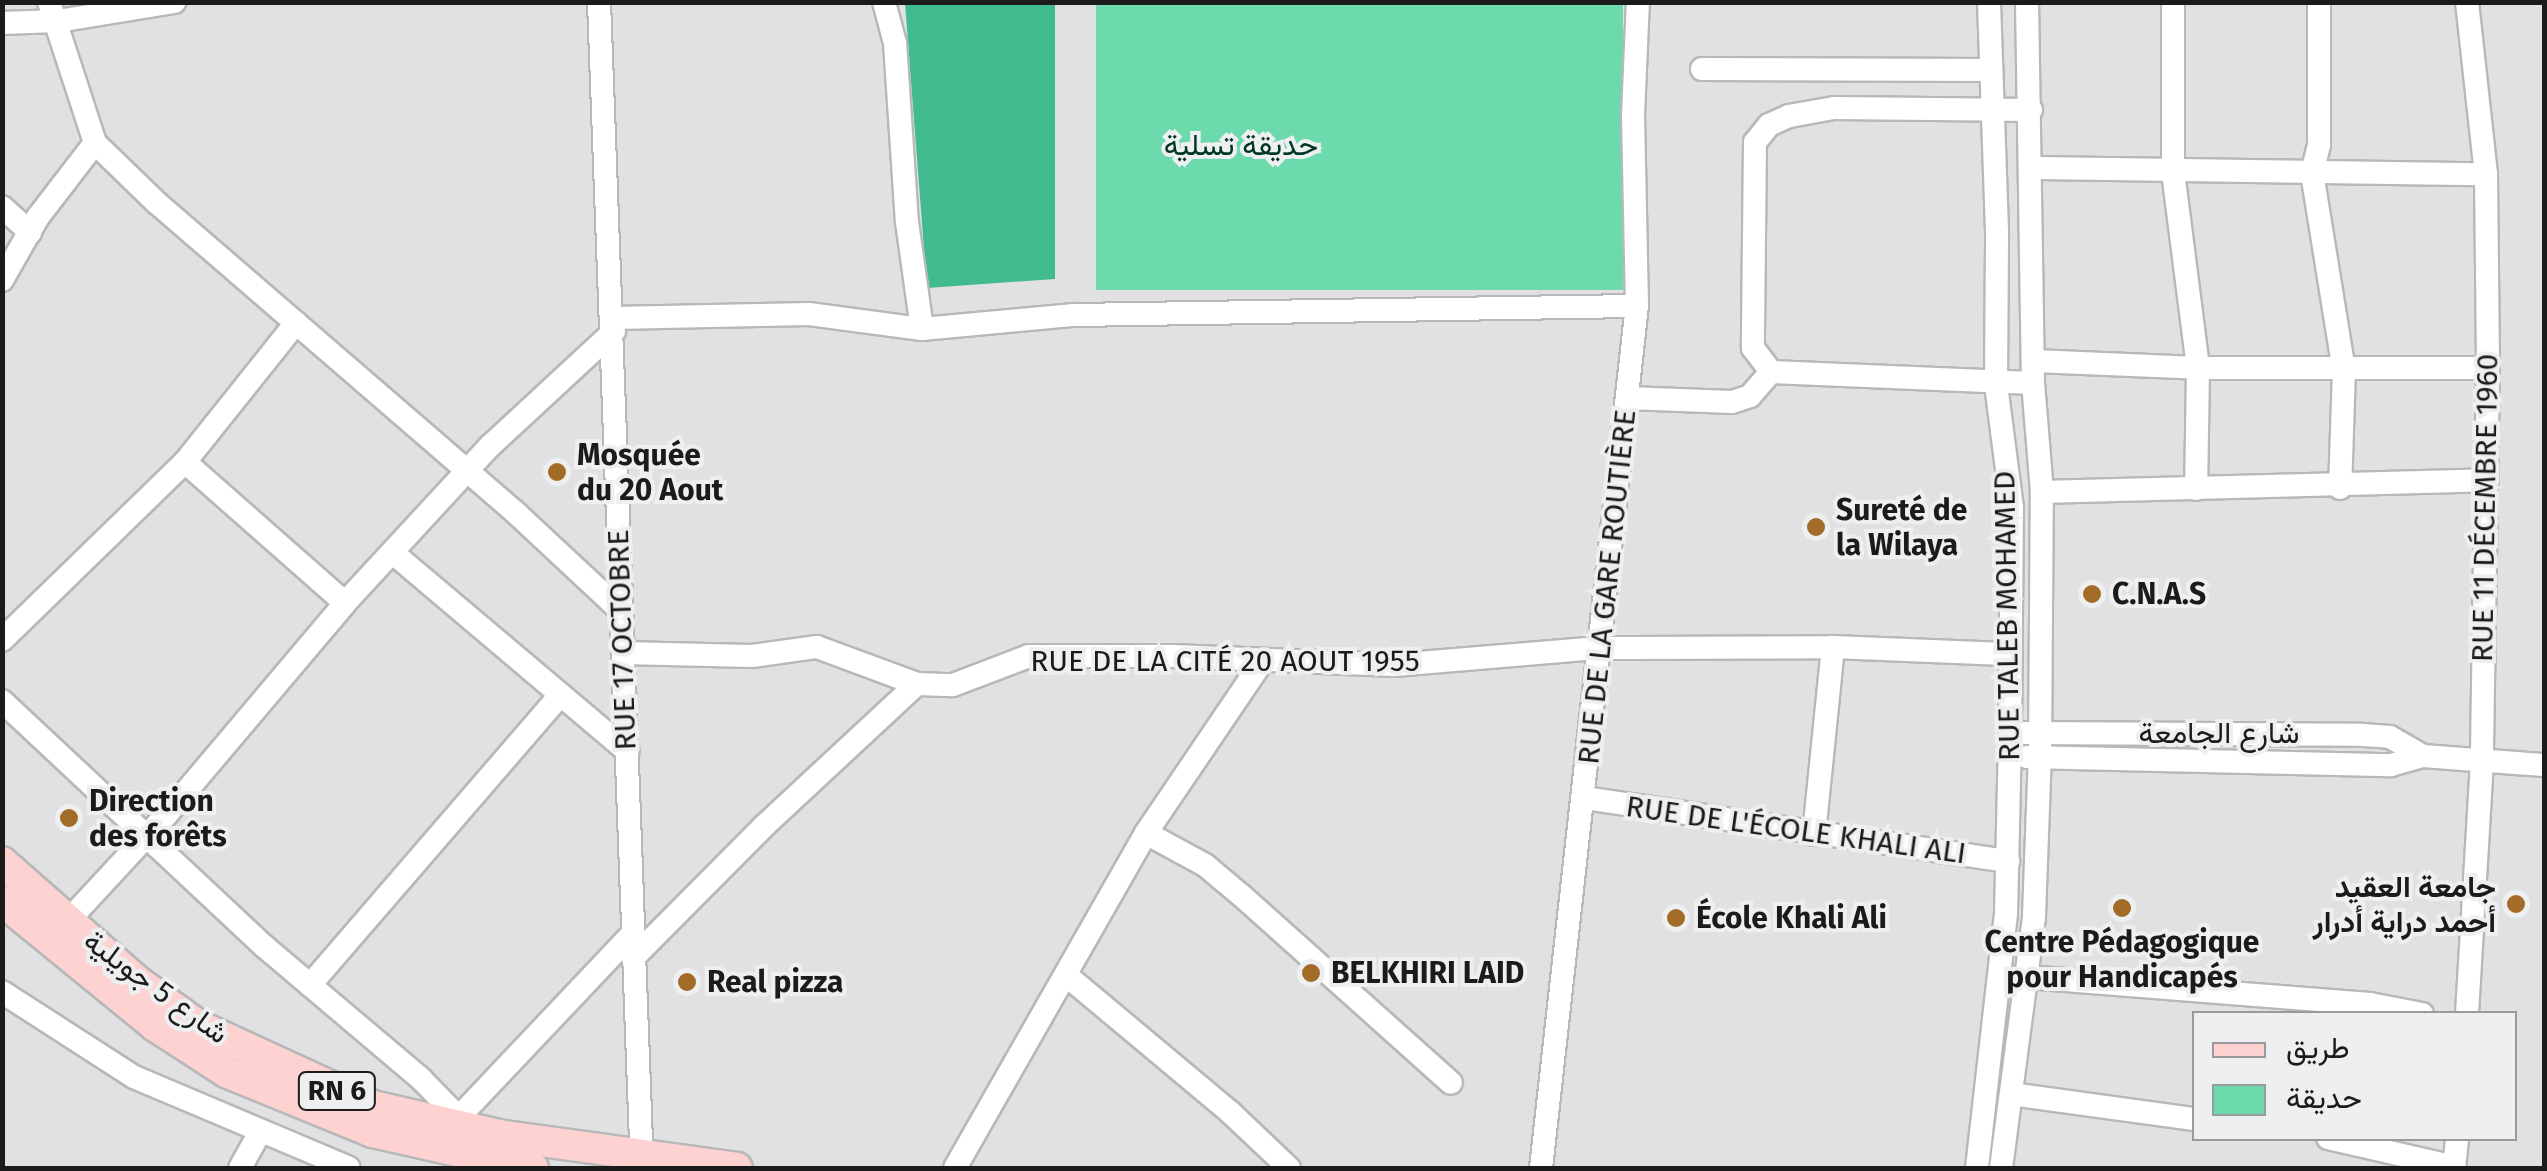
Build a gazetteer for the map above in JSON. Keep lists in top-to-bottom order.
{
  "streets": {
    "main road": ["شارع 5 جويلية", "RN 6"],
    "street": [
      "RUE 11 DÉCEMBRE 1960",
      "RUE DE LA GARE ROUTIÈRE",
      "RUE TALEB MOHAMED",
      "RUE 17 OCTOBRE",
      "RUE DE LA CITÉ 20 AOUT 1955",
      "شارع الجامعة",
      "RUE DE L'ÉCOLE KHALI ALI"
    ]
  },
  "crossings": [
    ["RUE 11 DÉCEMBRE 1960", "شارع الجامعة"],
    ["RUE DE LA GARE ROUTIÈRE", "RUE DE LA CITÉ 20 AOUT 1955"],
    ["RUE DE LA GARE ROUTIÈRE", "RUE DE L'ÉCOLE KHALI ALI"],
    ["RUE TALEB MOHAMED", "RUE DE LA CITÉ 20 AOUT 1955"],
    ["RUE TALEB MOHAMED", "شارع الجامعة"],
    ["RUE TALEB MOHAMED", "RUE DE L'ÉCOLE KHALI ALI"],
    ["RUE 17 OCTOBRE", "RUE DE LA CITÉ 20 AOUT 1955"],
    ["RUE 17 OCTOBRE", "شارع 5 جويلية"]
  ],
  "parks": ["حديقة تسلية"],
  "places": [
    "Mosquée du 20 Aout",
    "Sureté de la Wilaya",
    "C.N.A.S",
    "Direction des forêts",
    "جامعة العقيد أحمد دراية أدرار",
    "Centre Pédagogique pour Handicapés",
    "École Khali Ali",
    "BELKHIRI LAID",
    "Real pizza"
  ],
  "legend": ["طريق", "حديقة"]
}
